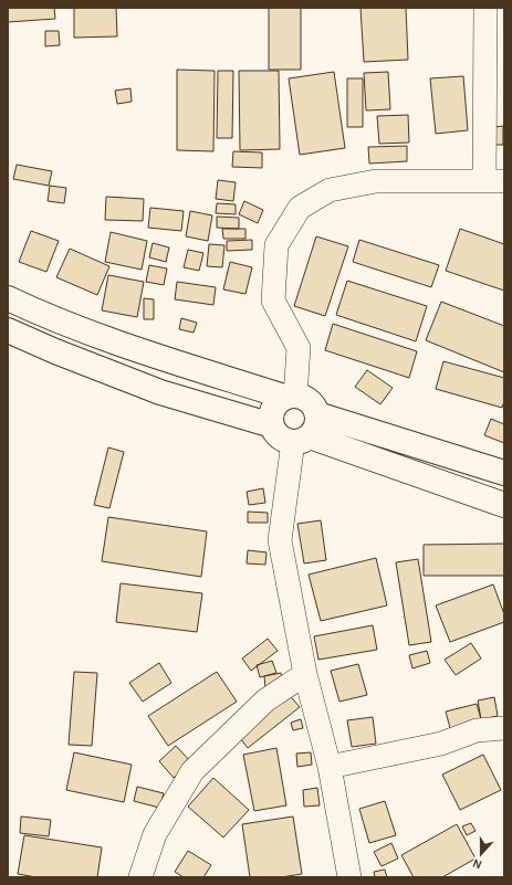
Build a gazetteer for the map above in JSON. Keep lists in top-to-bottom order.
{
  "north": "bottom"
}
